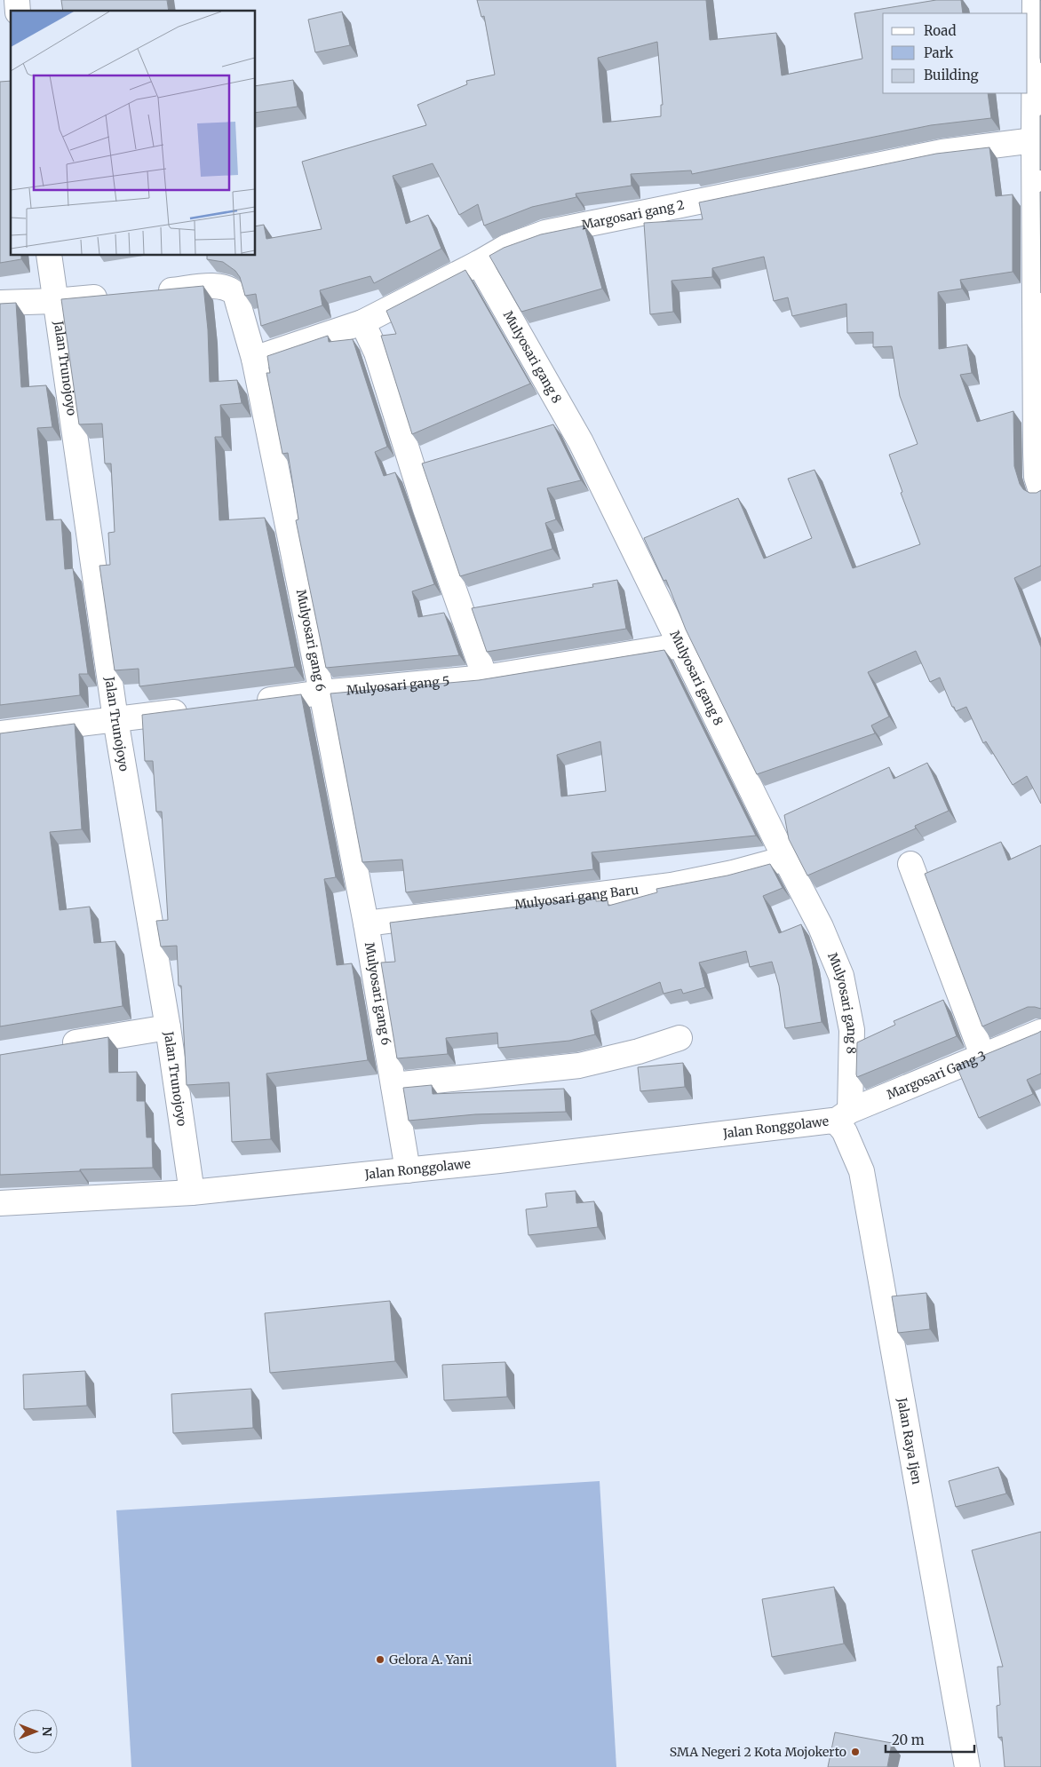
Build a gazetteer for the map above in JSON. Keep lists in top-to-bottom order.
{
  "streets": {
    "street": [
      "Margosari gang 2",
      "Mulyosari gang 8",
      "Jalan Trunojoyo",
      "Mulyosari gang 6",
      "Mulyosari gang 5",
      "Mulyosari gang Baru",
      "Margosari Gang 3",
      "Jalan Ronggolawe",
      "Jalan Raya Ijen"
    ]
  },
  "crossings": [
    ["Margosari gang 2", "Mulyosari gang 8"],
    ["Margosari gang 2", "Mulyosari gang 6"],
    ["Mulyosari gang 8", "Mulyosari gang 5"],
    ["Mulyosari gang 8", "Mulyosari gang Baru"],
    ["Mulyosari gang 8", "Margosari Gang 3"],
    ["Mulyosari gang 8", "Jalan Ronggolawe"],
    ["Mulyosari gang 8", "Jalan Raya Ijen"],
    ["Jalan Trunojoyo", "Jalan Ronggolawe"],
    ["Mulyosari gang 6", "Mulyosari gang 5"],
    ["Mulyosari gang 6", "Mulyosari gang Baru"],
    ["Mulyosari gang 6", "Jalan Ronggolawe"],
    ["Margosari Gang 3", "Jalan Ronggolawe"],
    ["Margosari Gang 3", "Jalan Raya Ijen"],
    ["Jalan Ronggolawe", "Jalan Raya Ijen"]
  ],
  "places": ["Gelora A. Yani", "SMA Negeri 2 Kota Mojokerto"],
  "legend": ["Road", "Park", "Building"],
  "scale_bar": "20 m",
  "north": "right"
}
